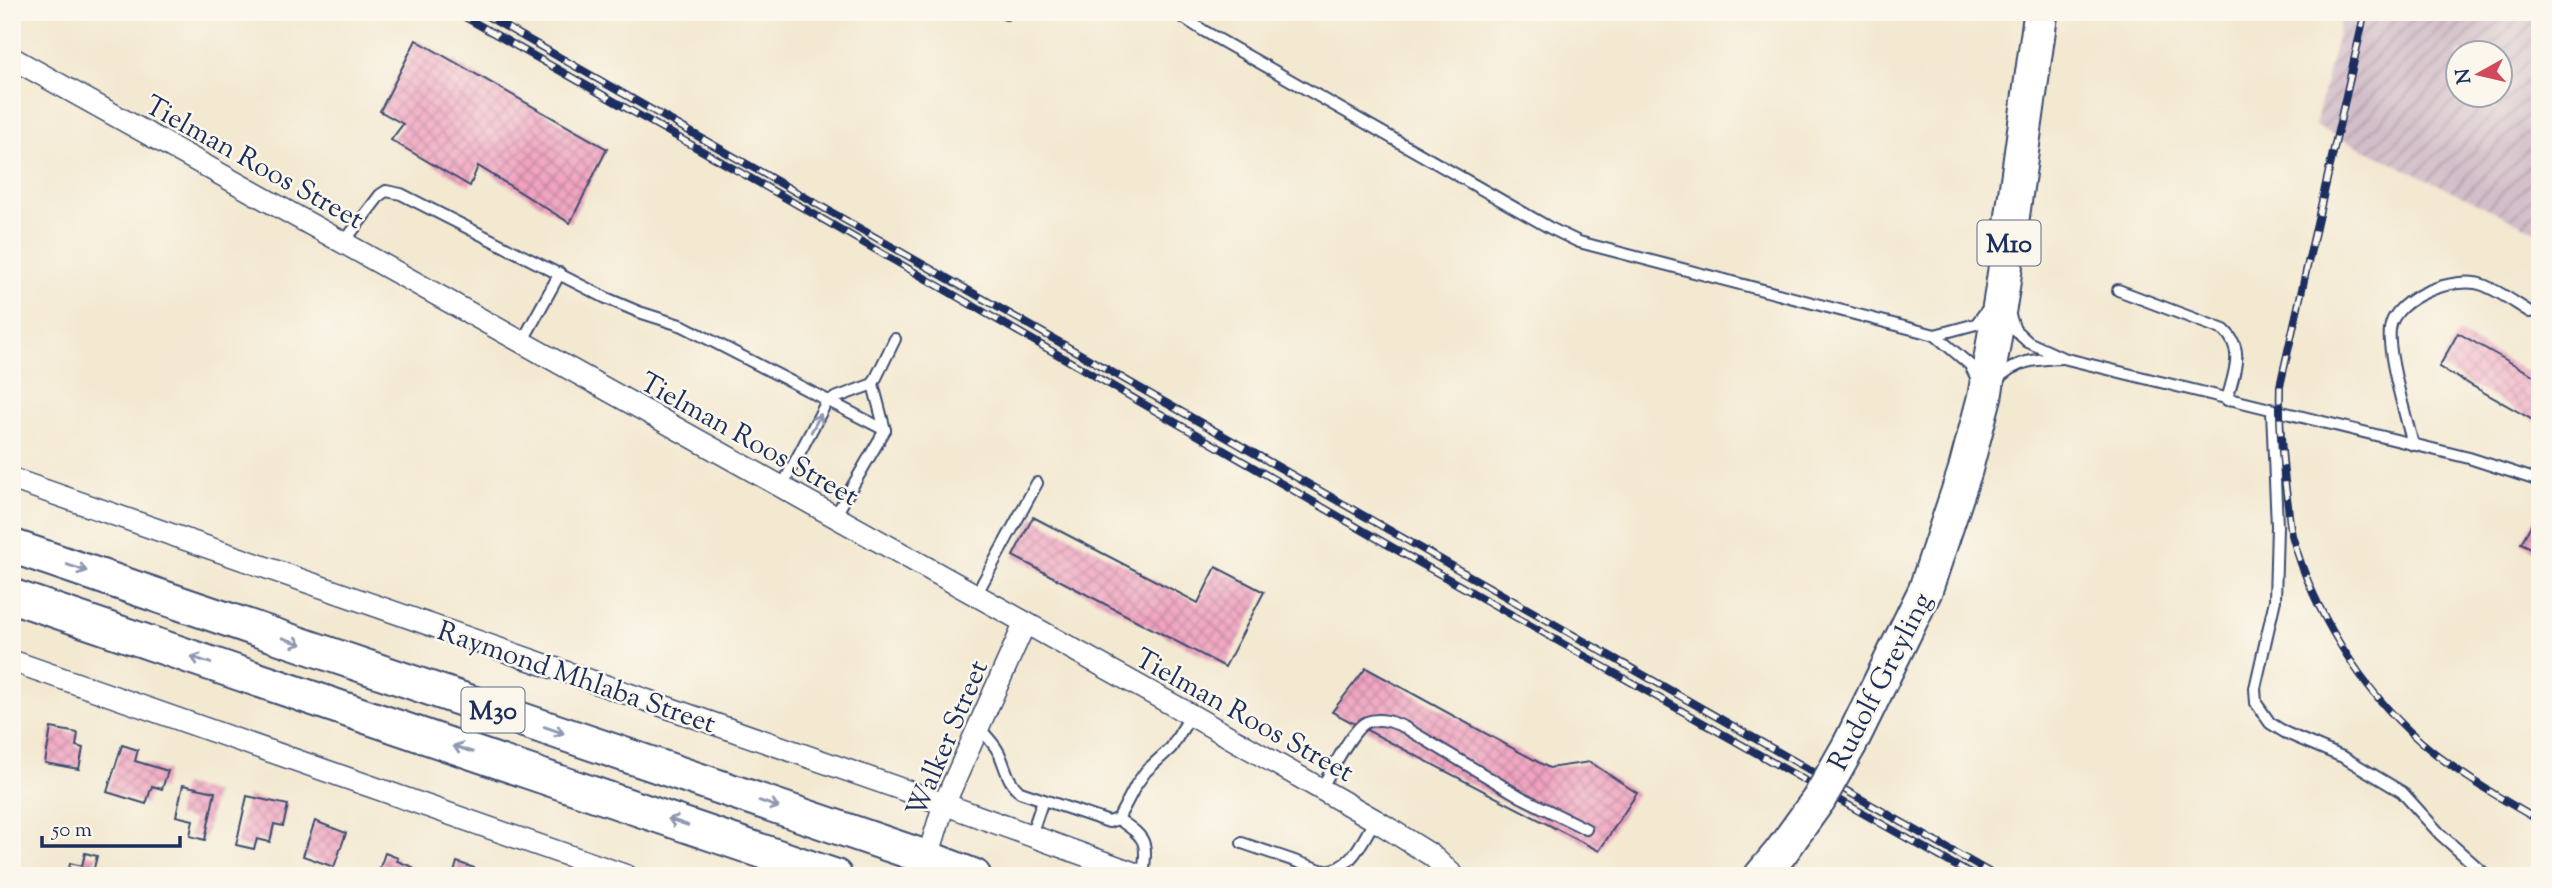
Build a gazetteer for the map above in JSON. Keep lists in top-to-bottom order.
{
  "streets": {
    "main road": [
      "M10",
      "Raymond Mhlaba Street",
      "Rudolf Greyling",
      "M30"
    ],
    "street": ["Tielman Roos Street", "Walker Street"]
  },
  "crossings": [
    ["Tielman Roos Street", "Walker Street"],
    ["M10", "Rudolf Greyling"],
    ["Raymond Mhlaba Street", "Walker Street"]
  ],
  "scale_bar": "50 m",
  "north": "left"
}
